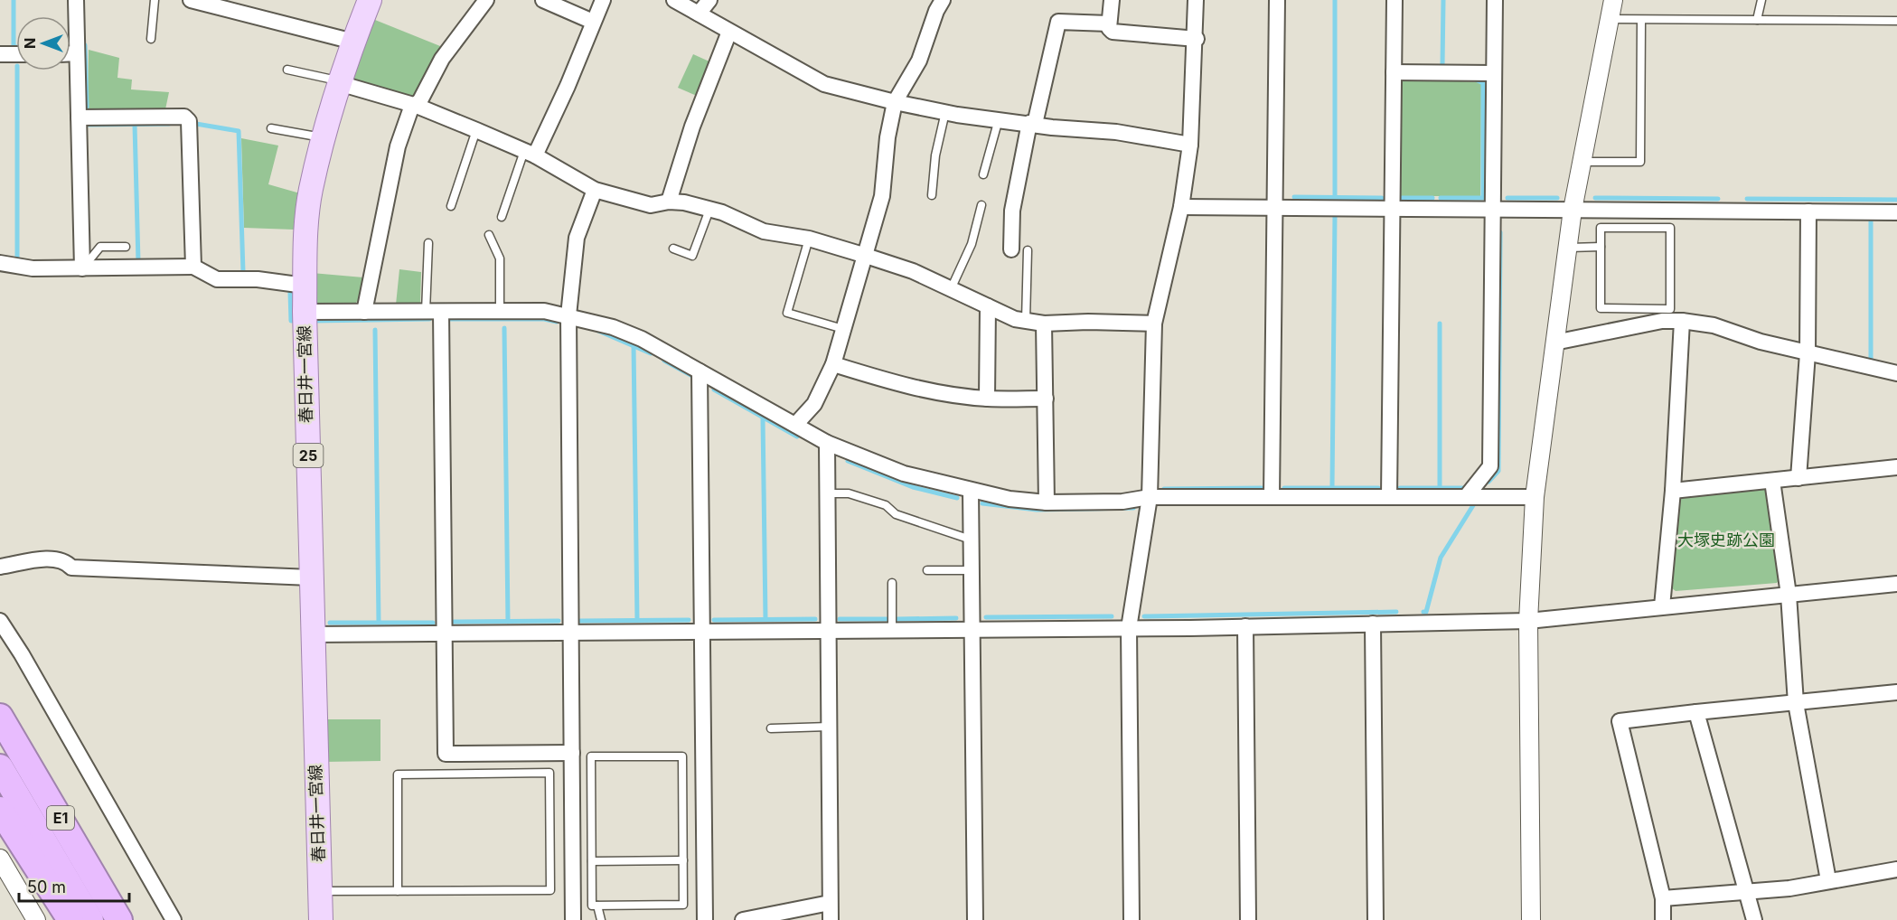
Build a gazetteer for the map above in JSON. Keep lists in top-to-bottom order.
{
  "streets": {
    "highway": ["E1"],
    "main road": ["春日井一宮線", "25"]
  },
  "parks": ["大塚史跡公園"],
  "scale_bar": "50 m",
  "north": "left"
}
